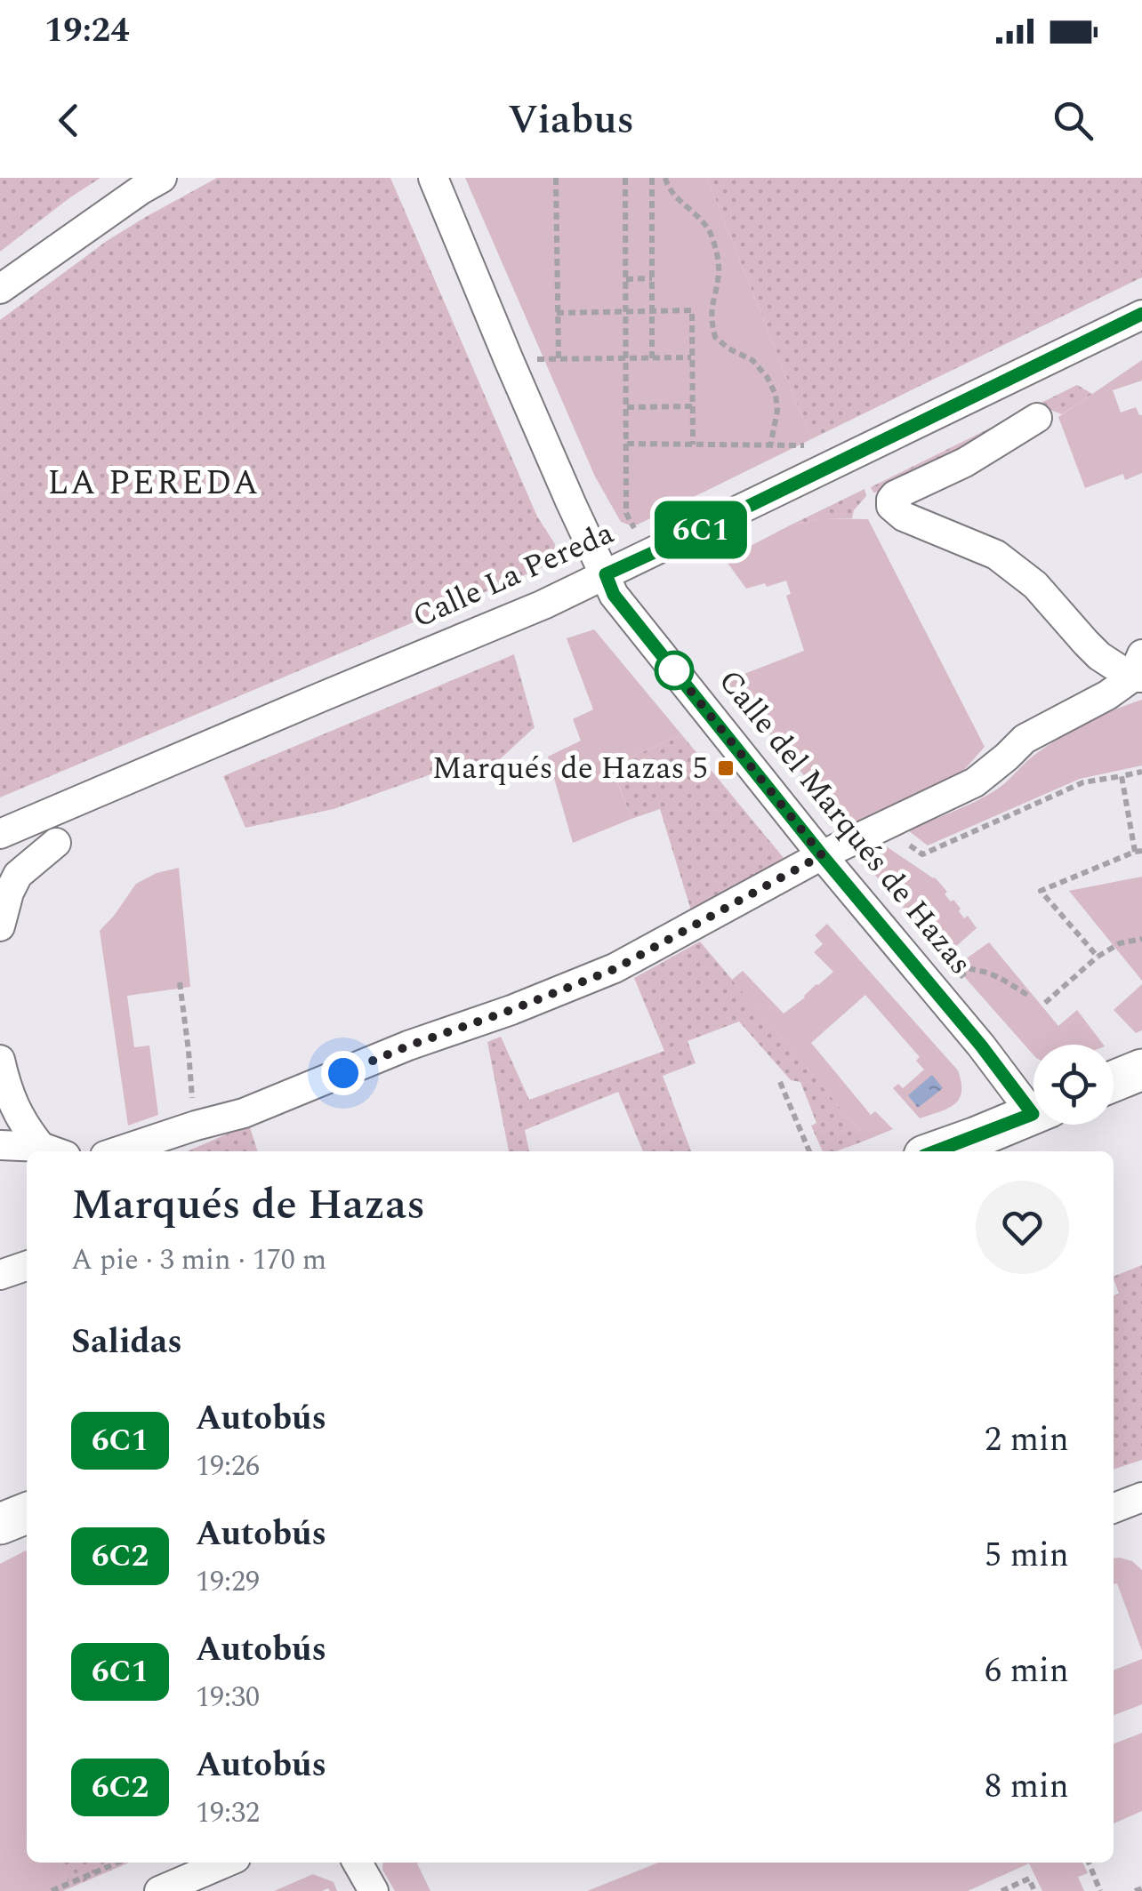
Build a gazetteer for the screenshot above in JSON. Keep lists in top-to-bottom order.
{
  "streets": {
    "street": ["Calle La Pereda", "Calle del Marqués de Hazas"]
  },
  "crossings": [
    ["Calle La Pereda", "Calle del Marqués de Hazas"]
  ],
  "districts": ["LA PEREDA"],
  "places": {
    "transit": ["Marqués de Hazas 5"]
  },
  "lines": ["bus line 6C1"],
  "page": {
    "status": "19:24",
    "header": "Viabus",
    "on_map": "6C1",
    "heading": [
      ["Marqués de Hazas", "A pie · 3 min · 170 m"],
      "Salidas"
    ],
    "list": [
      {
        "mark": "6C1",
        "name": "Autobús",
        "note": "19:26",
        "value": "2 min"
      },
      {
        "mark": "6C2",
        "name": "Autobús",
        "note": "19:29",
        "value": "5 min"
      },
      {
        "mark": "6C1",
        "name": "Autobús",
        "note": "19:30",
        "value": "6 min"
      },
      {
        "mark": "6C2",
        "name": "Autobús",
        "note": "19:32",
        "value": "8 min"
      }
    ]
  }
}
